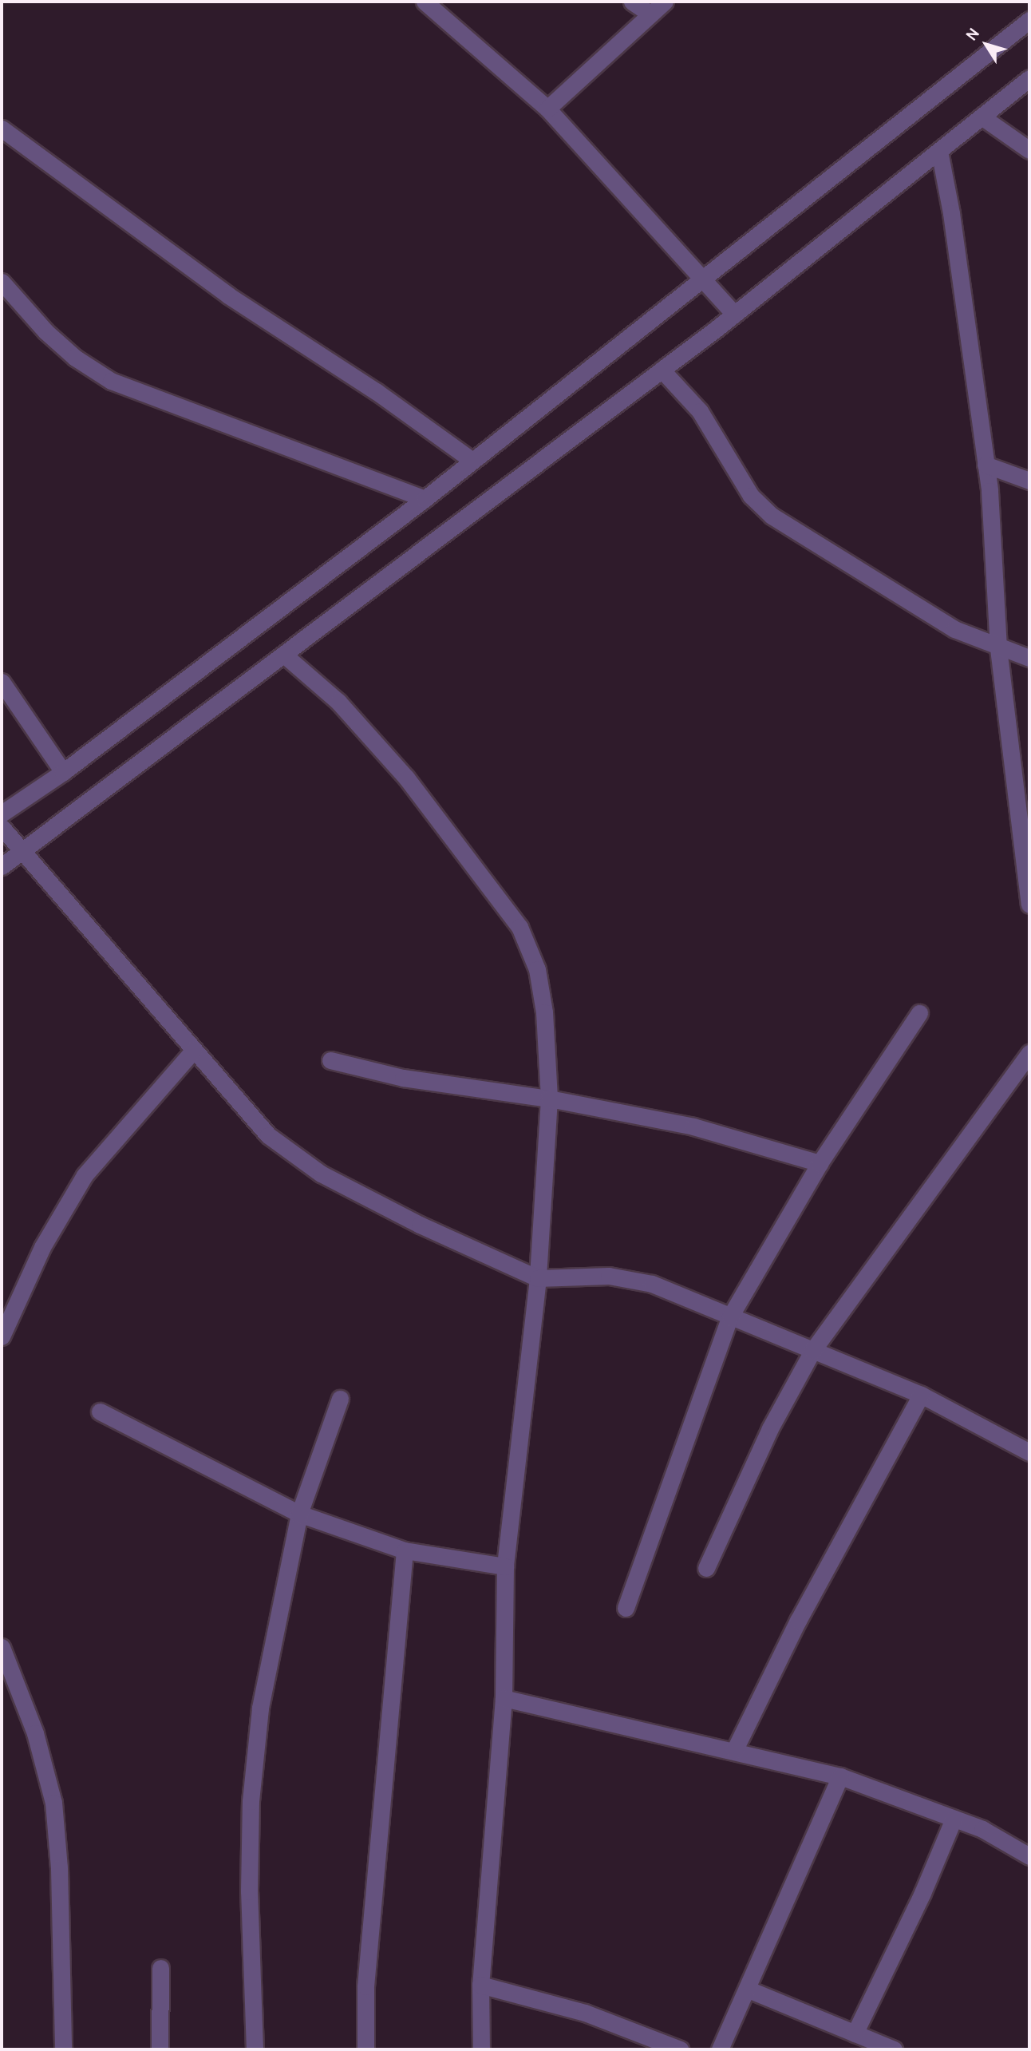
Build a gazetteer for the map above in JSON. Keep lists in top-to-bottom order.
{
  "north": "top left"
}
